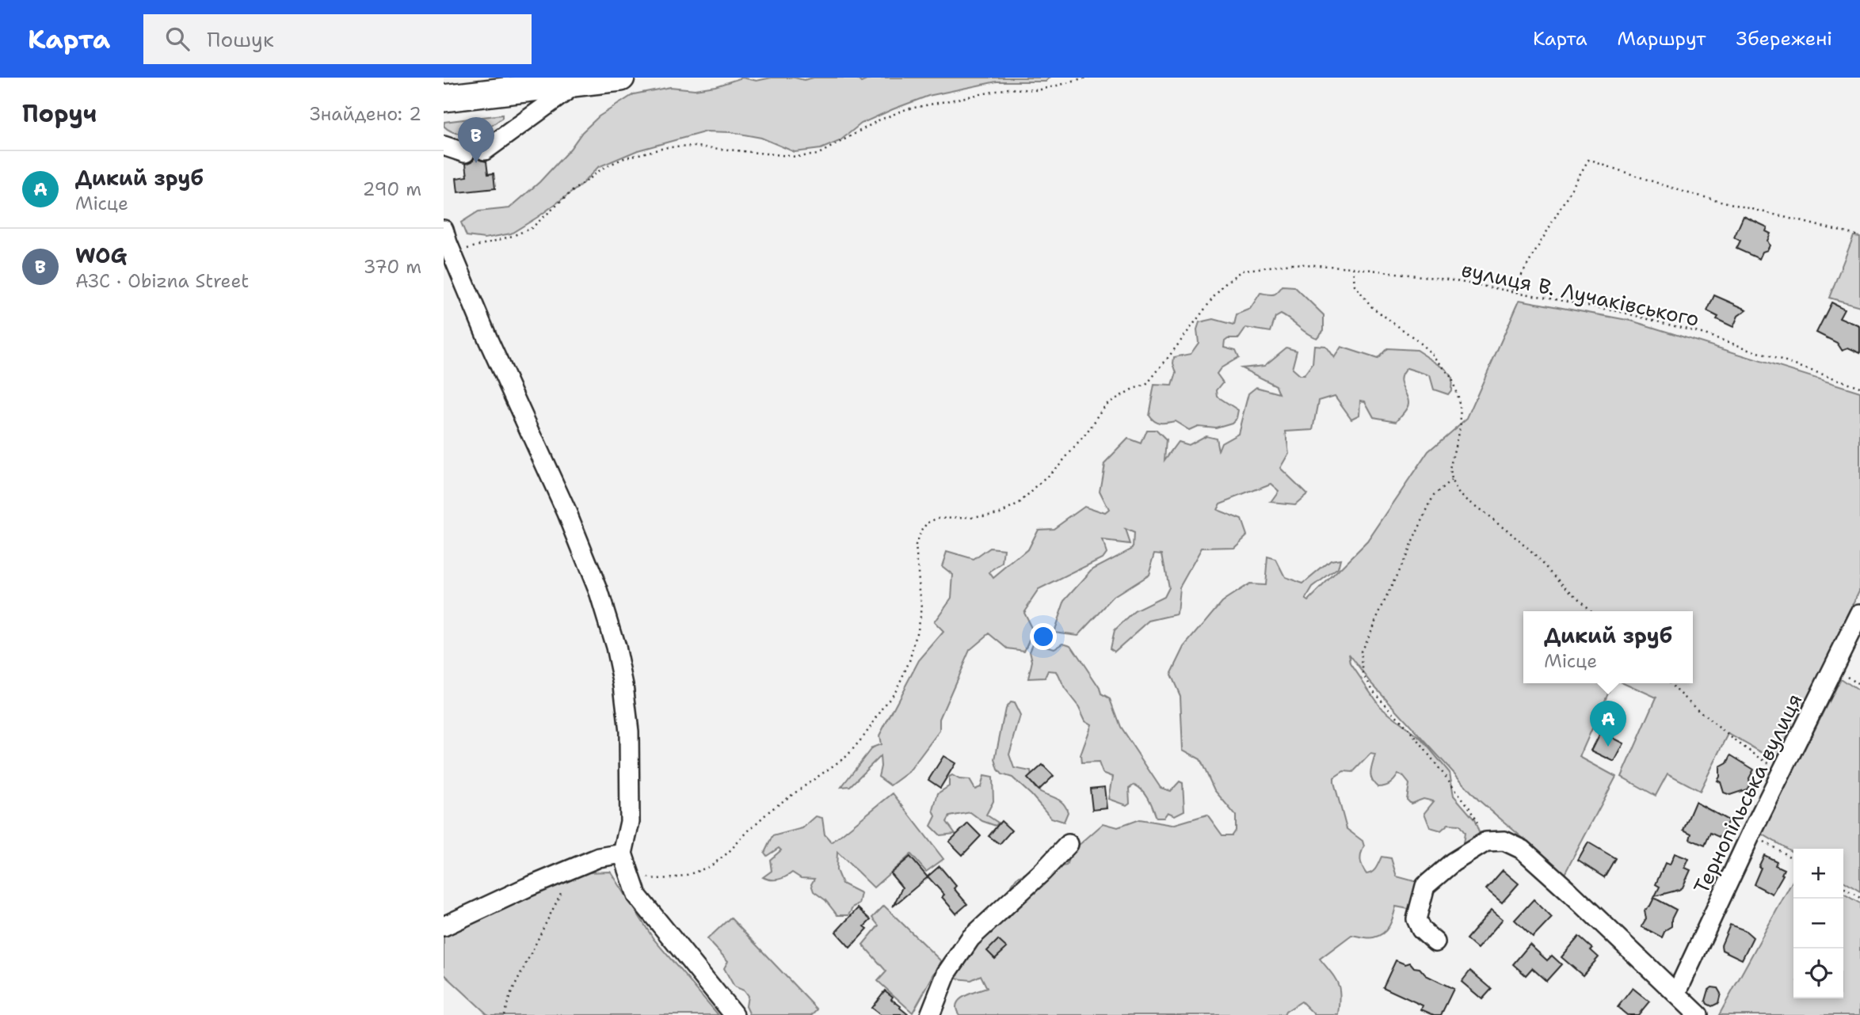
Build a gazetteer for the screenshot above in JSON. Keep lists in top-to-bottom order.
{
  "streets": {
    "street": ["Тернопільська вулиця"],
    "path": ["вулиця В. Лучаківського"]
  },
  "page": {
    "header": "Карта",
    "search": "Пошук",
    "nav": ["Карта", "Маршрут", "Збережені"],
    "heading": ["Поруч", "Знайдено: 2"],
    "pins": ["B", "A"],
    "list": [
      {
        "mark": "A",
        "name": "Дикий зруб",
        "note": "Місце",
        "value": "290 m"
      },
      {
        "mark": "B",
        "name": "WOG",
        "note": "АЗС · Obizna Street",
        "value": "370 m"
      }
    ],
    "popup": ["Дикий зруб", "Місце"],
    "map_buttons": ["+", "−"]
  }
}
